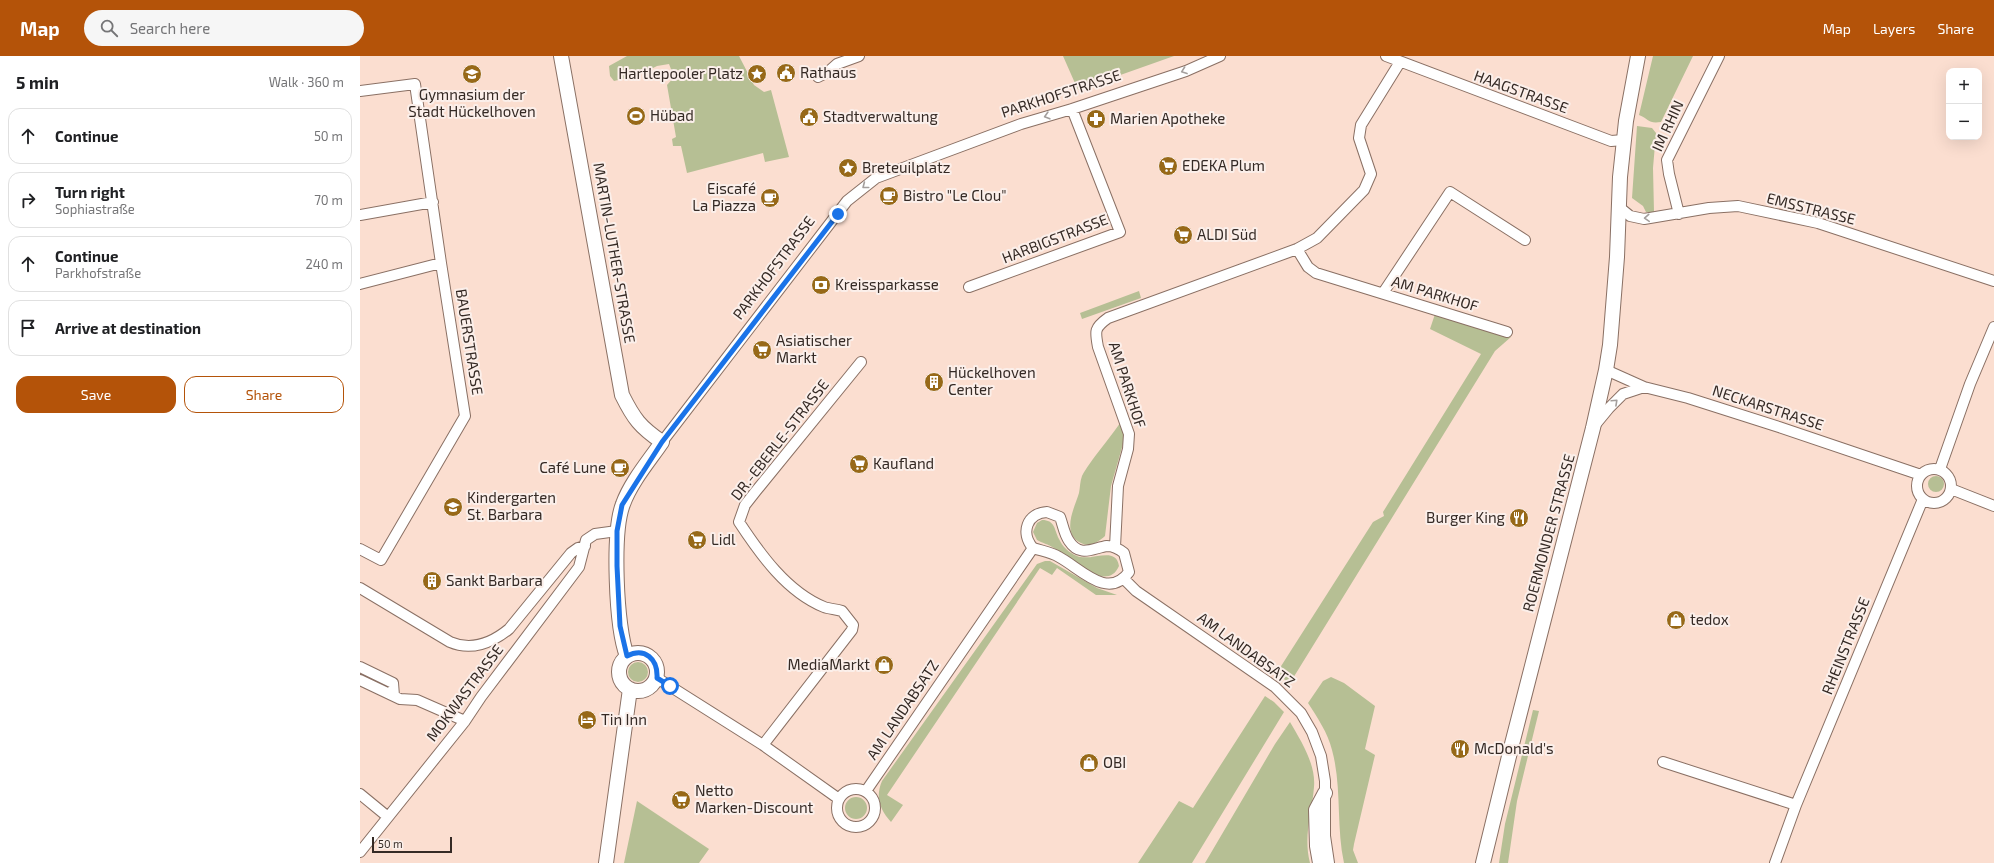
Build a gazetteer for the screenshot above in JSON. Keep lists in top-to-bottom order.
{
  "streets": {
    "street": [
      "HAAGSTRASSE",
      "PARKHOFSTRASSE",
      "IM RHIN",
      "EMSSTRASSE",
      "HARBIGSTRASSE",
      "MARTIN-LUTHER-STRASSE",
      "AM PARKHOF",
      "BAUERSTRASSE",
      "NECKARSTRASSE",
      "DR.-EBERLE-STRASSE",
      "ROERMONDER STRASSE",
      "RHEINSTRASSE",
      "AM LANDABSATZ",
      "MOKWASTRASSE"
    ]
  },
  "crossings": [
    ["HAAGSTRASSE", "AM PARKHOF"],
    ["HAAGSTRASSE", "ROERMONDER STRASSE"],
    ["PARKHOFSTRASSE", "HARBIGSTRASSE"],
    ["PARKHOFSTRASSE", "MARTIN-LUTHER-STRASSE"],
    ["IM RHIN", "EMSSTRASSE"],
    ["EMSSTRASSE", "ROERMONDER STRASSE"],
    ["NECKARSTRASSE", "ROERMONDER STRASSE"],
    ["NECKARSTRASSE", "RHEINSTRASSE"]
  ],
  "one_way": ["PARKHOFSTRASSE"],
  "places": {
    "public building": ["Rathaus", "Stadtverwaltung"],
    "school or university": ["Gymnasium der Stadt Hückelhoven", "Kindergarten St. Barbara"],
    "place": ["Hartlepooler Platz", "Breteuilplatz"],
    "sports": ["Hübad"],
    "pharmacy": ["Marien Apotheke"],
    "supermarket": [
      "EDEKA Plum",
      "ALDI Süd",
      "Asiatischer Markt",
      "Kaufland",
      "Lidl",
      "Netto Marken-Discount"
    ],
    "cafe": ["Bistro \"Le Clou\"", "Eiscafé La Piazza", "Café Lune"],
    "bank": ["Kreissparkasse"],
    "building": ["Hückelhoven Center", "Sankt Barbara"],
    "restaurant": ["Burger King", "McDonald's"],
    "shop": ["tedox", "MediaMarkt", "OBI"],
    "hotel": ["Tin Inn"]
  },
  "scale_bar": "50 m",
  "page": {
    "header": "Map",
    "search": "Search here",
    "nav": ["Map", "Layers", "Share"],
    "heading": ["5 min", "Walk · 360 m"],
    "map_buttons": ["+", "−"],
    "list": [
      ["Continue", "50 m"],
      ["Turn right", "Sophiastraße", "70 m"],
      ["Continue", "Parkhofstraße", "240 m"],
      "Arrive at destination"
    ],
    "buttons": ["Save", "Share"],
    "scale": "50 m"
  }
}
